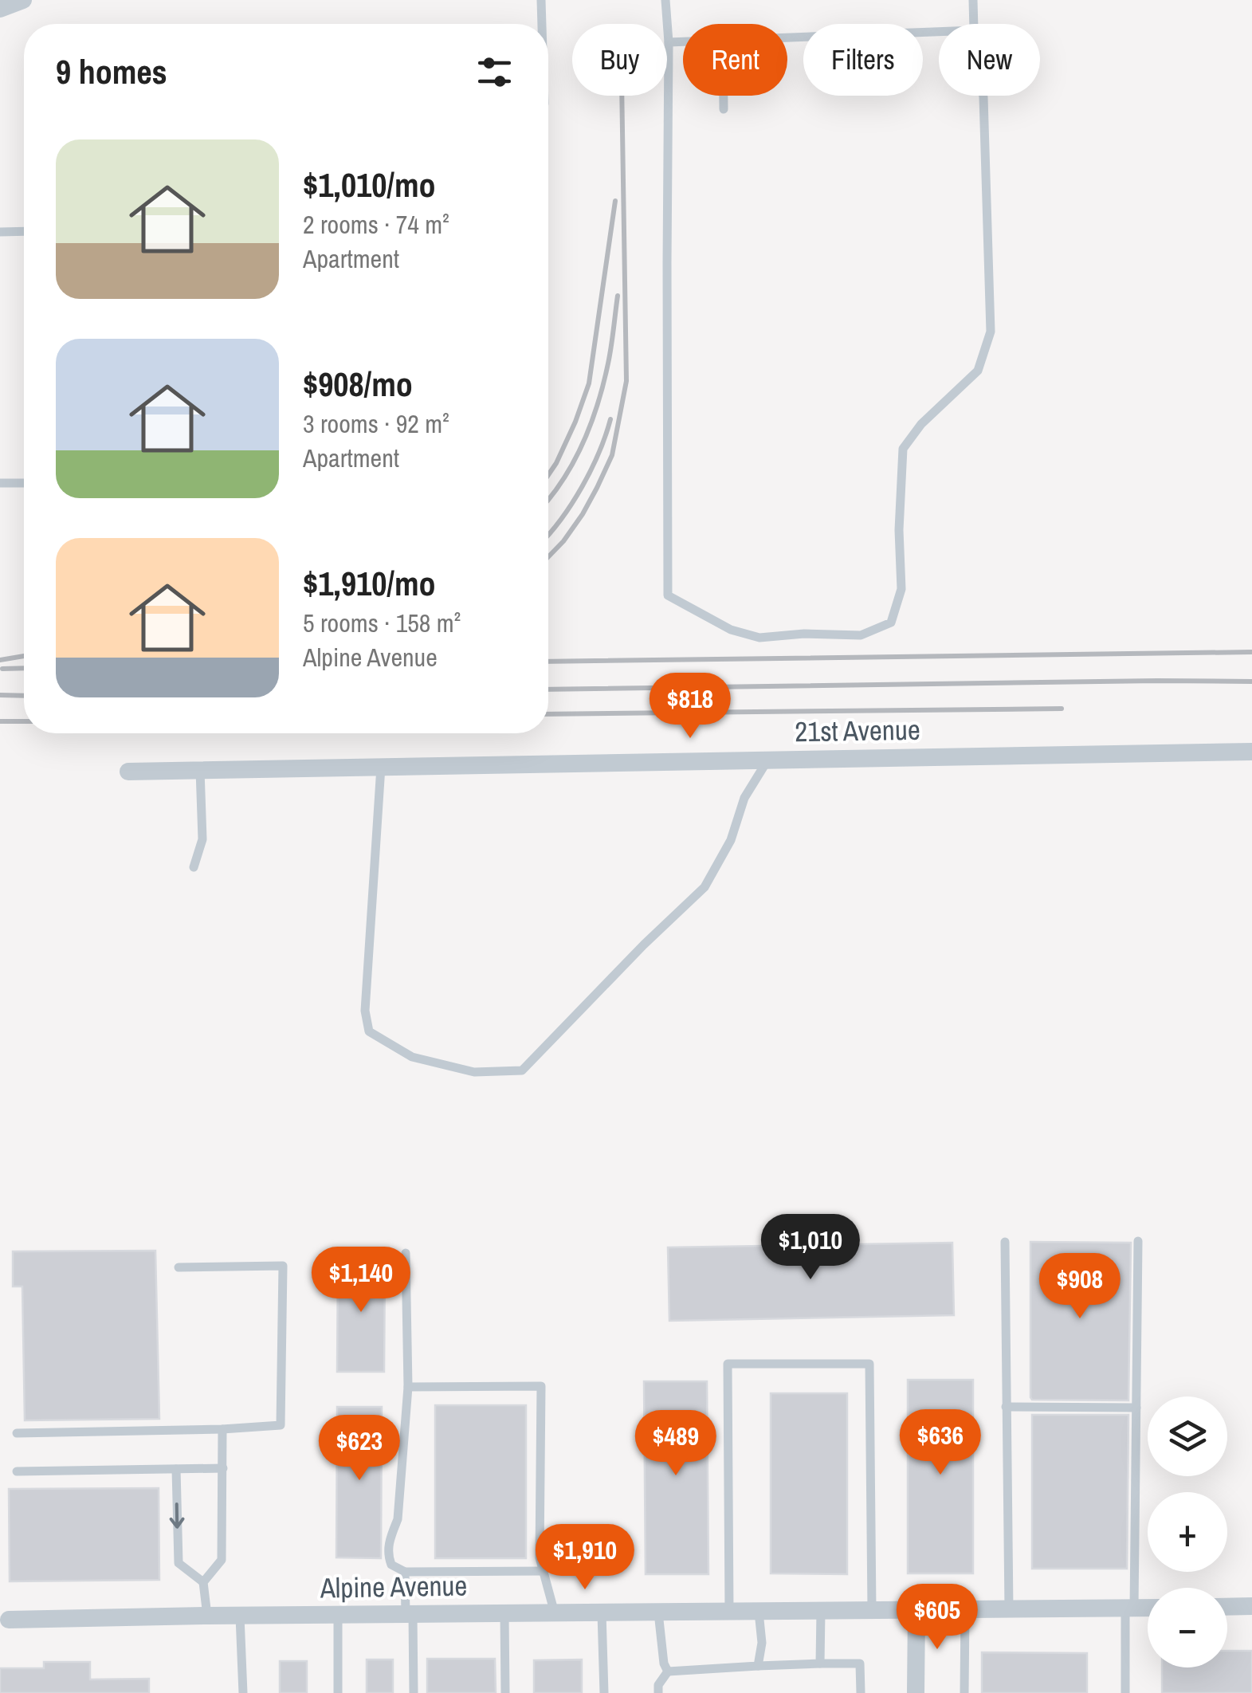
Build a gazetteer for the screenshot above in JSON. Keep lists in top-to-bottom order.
{
  "streets": {
    "street": ["21st Avenue", "Alpine Avenue"]
  },
  "page": {
    "chip": [
      "Buy",
      "Rent",
      "Filters",
      "New"
    ],
    "heading": "9 homes",
    "list": [
      {
        "name": "$1,010/mo",
        "note": "2 rooms · 74 m² · Apartment"
      },
      {
        "name": "$908/mo",
        "note": "3 rooms · 92 m² · Apartment"
      },
      {
        "name": "$1,910/mo",
        "note": "5 rooms · 158 m² · Alpine Avenue"
      }
    ],
    "price": [
      "$818",
      "$1,010",
      "$1,140",
      "$908",
      "$636",
      "$489",
      "$623",
      "$1,910",
      "$605"
    ],
    "map_buttons": ["+", "−"]
  }
}
